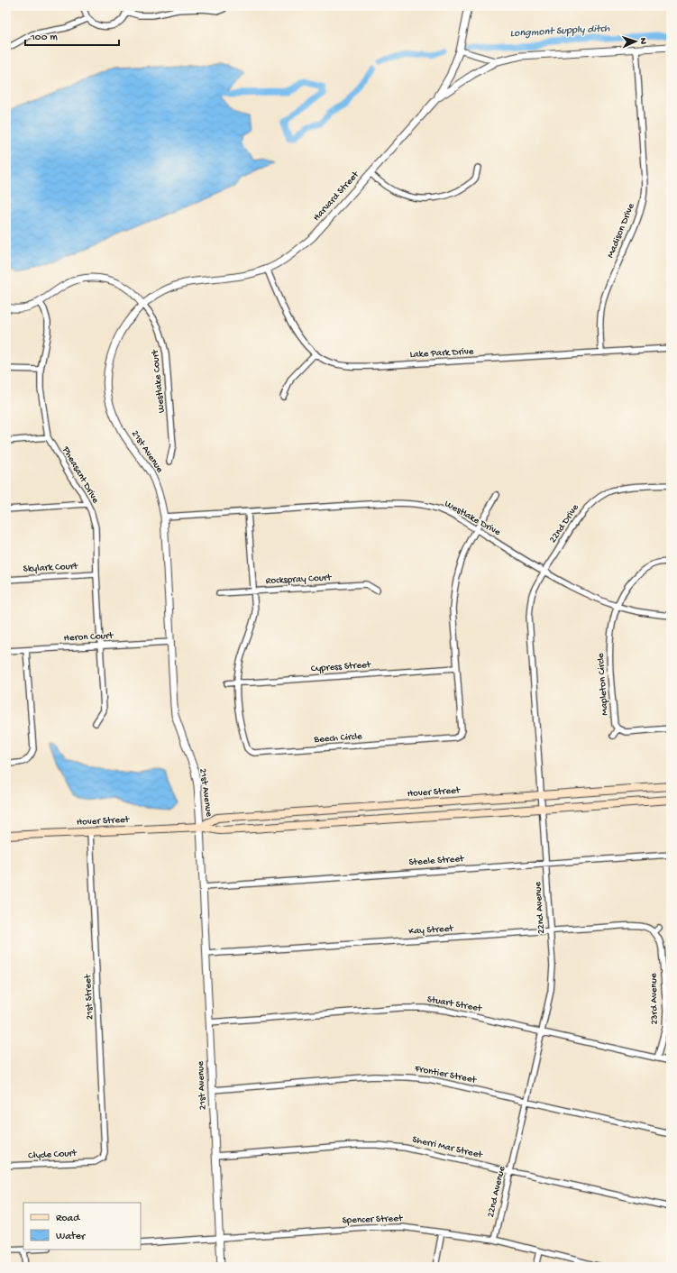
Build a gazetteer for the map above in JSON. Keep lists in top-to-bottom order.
{
  "streets": {
    "main road": ["Hover Street"],
    "street": [
      "Harvard Street",
      "Madison Drive",
      "Lake Park Drive",
      "Westlake Court",
      "21st Avenue",
      "Pheasant Drive",
      "Westlake Drive",
      "22nd Drive",
      "Skylark Court",
      "Rockspray Court",
      "Heron Court",
      "Cypress Street",
      "Mapleton Circle",
      "Beech Circle",
      "Steele Street",
      "22nd Avenue",
      "Kay Street",
      "21st Street",
      "23rd Avenue",
      "Stuart Street",
      "Frontier Street",
      "Sherri Mar Street",
      "Clyde Court",
      "Spencer Street"
    ]
  },
  "crossings": [
    ["Harvard Street", "Madison Drive"],
    ["Harvard Street", "Lake Park Drive"],
    ["Harvard Street", "Westlake Court"],
    ["Harvard Street", "21st Avenue"],
    ["Madison Drive", "Lake Park Drive"],
    ["Westlake Court", "21st Avenue"],
    ["21st Avenue", "Westlake Drive"],
    ["21st Avenue", "Heron Court"],
    ["21st Avenue", "Hover Street"],
    ["21st Avenue", "Steele Street"],
    ["21st Avenue", "Kay Street"],
    ["21st Avenue", "Stuart Street"],
    ["21st Avenue", "Frontier Street"],
    ["21st Avenue", "Sherri Mar Street"],
    ["21st Avenue", "Spencer Street"],
    ["Pheasant Drive", "Skylark Court"],
    ["Pheasant Drive", "Heron Court"],
    ["Westlake Drive", "22nd Drive"],
    ["Westlake Drive", "Mapleton Circle"],
    ["Westlake Drive", "Beech Circle"],
    ["Westlake Drive", "22nd Avenue"],
    ["22nd Drive", "22nd Avenue"],
    ["Rockspray Court", "Beech Circle"],
    ["Cypress Street", "Beech Circle"],
    ["Hover Street", "22nd Avenue"],
    ["Hover Street", "21st Street"],
    ["Steele Street", "22nd Avenue"],
    ["22nd Avenue", "Kay Street"],
    ["22nd Avenue", "Stuart Street"],
    ["22nd Avenue", "Frontier Street"],
    ["22nd Avenue", "Sherri Mar Street"],
    ["22nd Avenue", "Spencer Street"],
    ["Kay Street", "23rd Avenue"],
    ["21st Street", "Clyde Court"],
    ["23rd Avenue", "Stuart Street"]
  ],
  "water": ["Longmont Supply ditch"],
  "legend": ["Road", "Water"],
  "scale_bar": "100 m",
  "north": "right"
}
